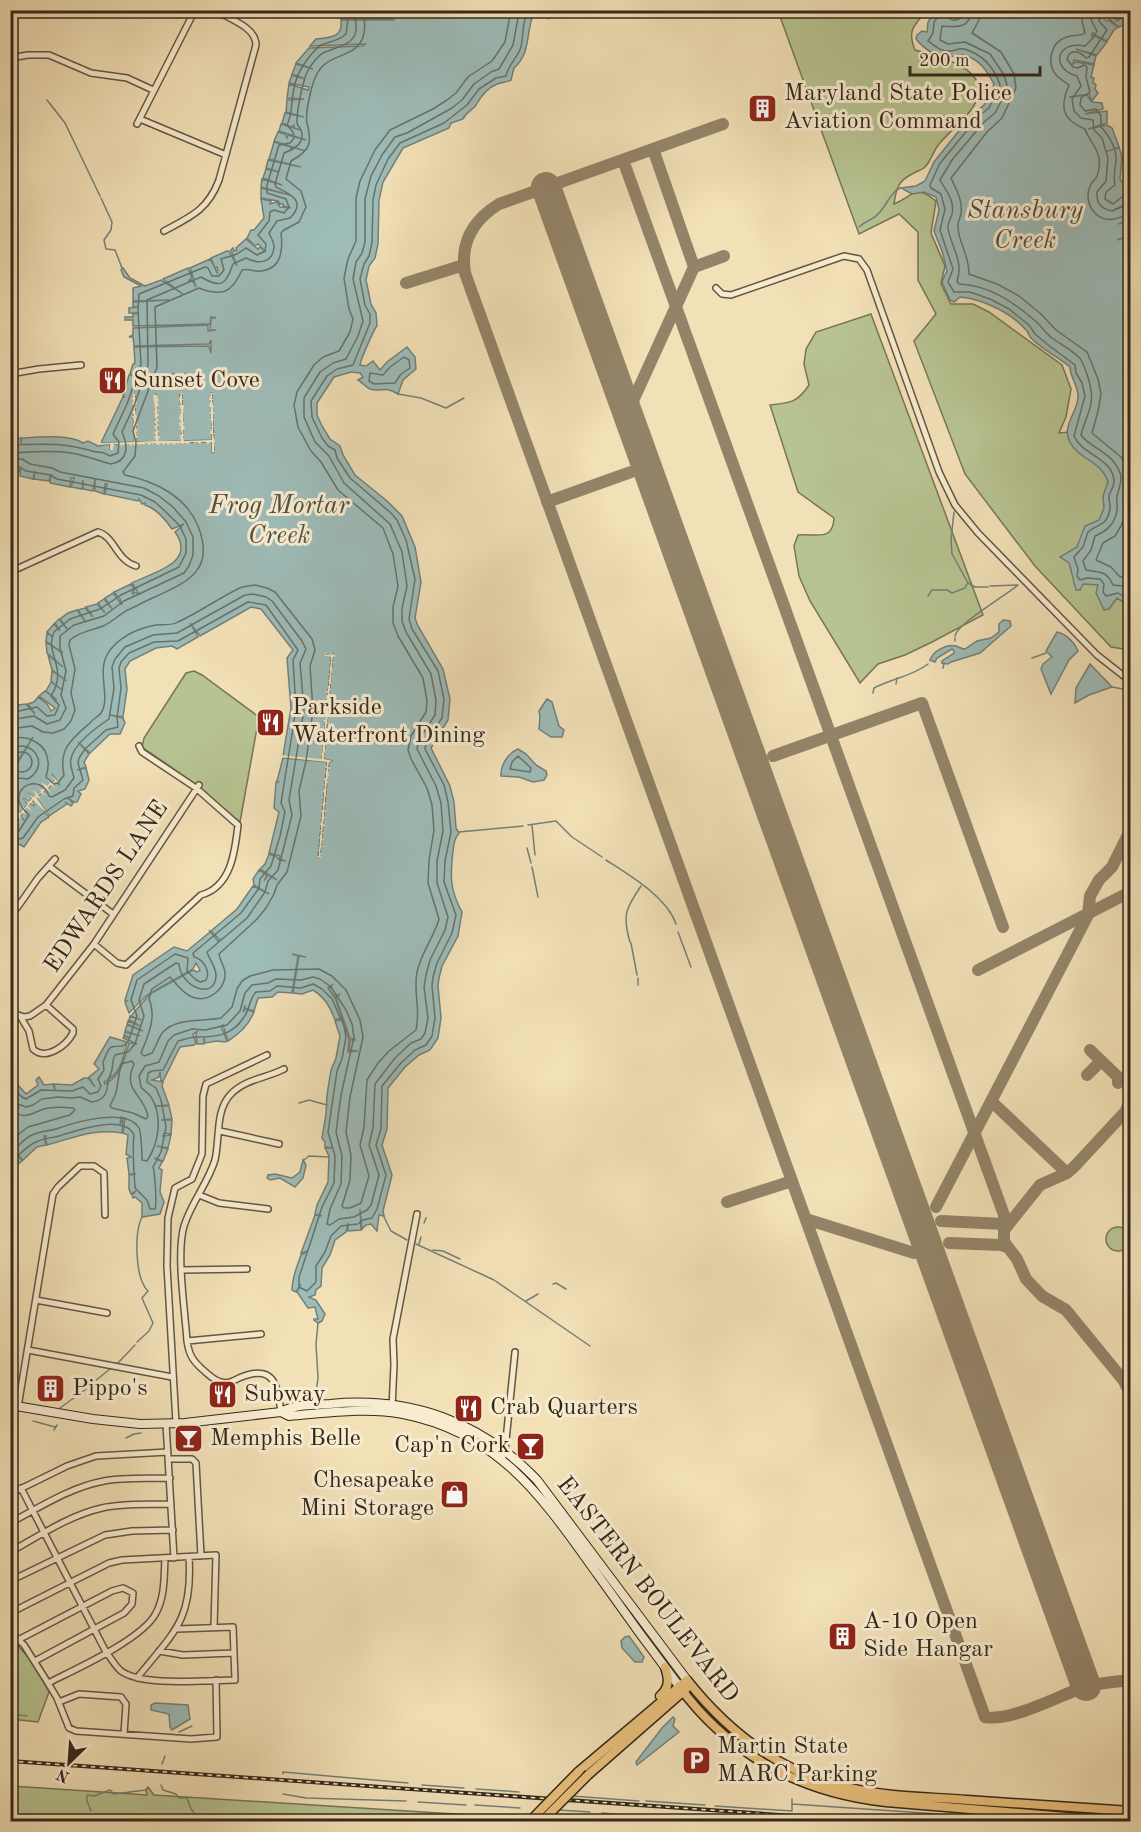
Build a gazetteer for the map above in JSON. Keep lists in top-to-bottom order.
{
  "streets": {
    "main road": ["EASTERN BOULEVARD"],
    "street": ["EDWARDS LANE"]
  },
  "water": ["Stansbury Creek", "Frog Mortar Creek"],
  "places": {
    "building": ["Maryland State Police Aviation Command", "Pippo's", "A-10 Open Side Hangar"],
    "restaurant": [
      "Sunset Cove",
      "Parkside Waterfront Dining",
      "Subway",
      "Crab Quarters"
    ],
    "bar": ["Memphis Belle", "Cap'n Cork"],
    "shop": ["Chesapeake Mini Storage"],
    "parking": ["Martin State MARC Parking"]
  },
  "scale_bar": "200 m",
  "north": "bottom left"
}
